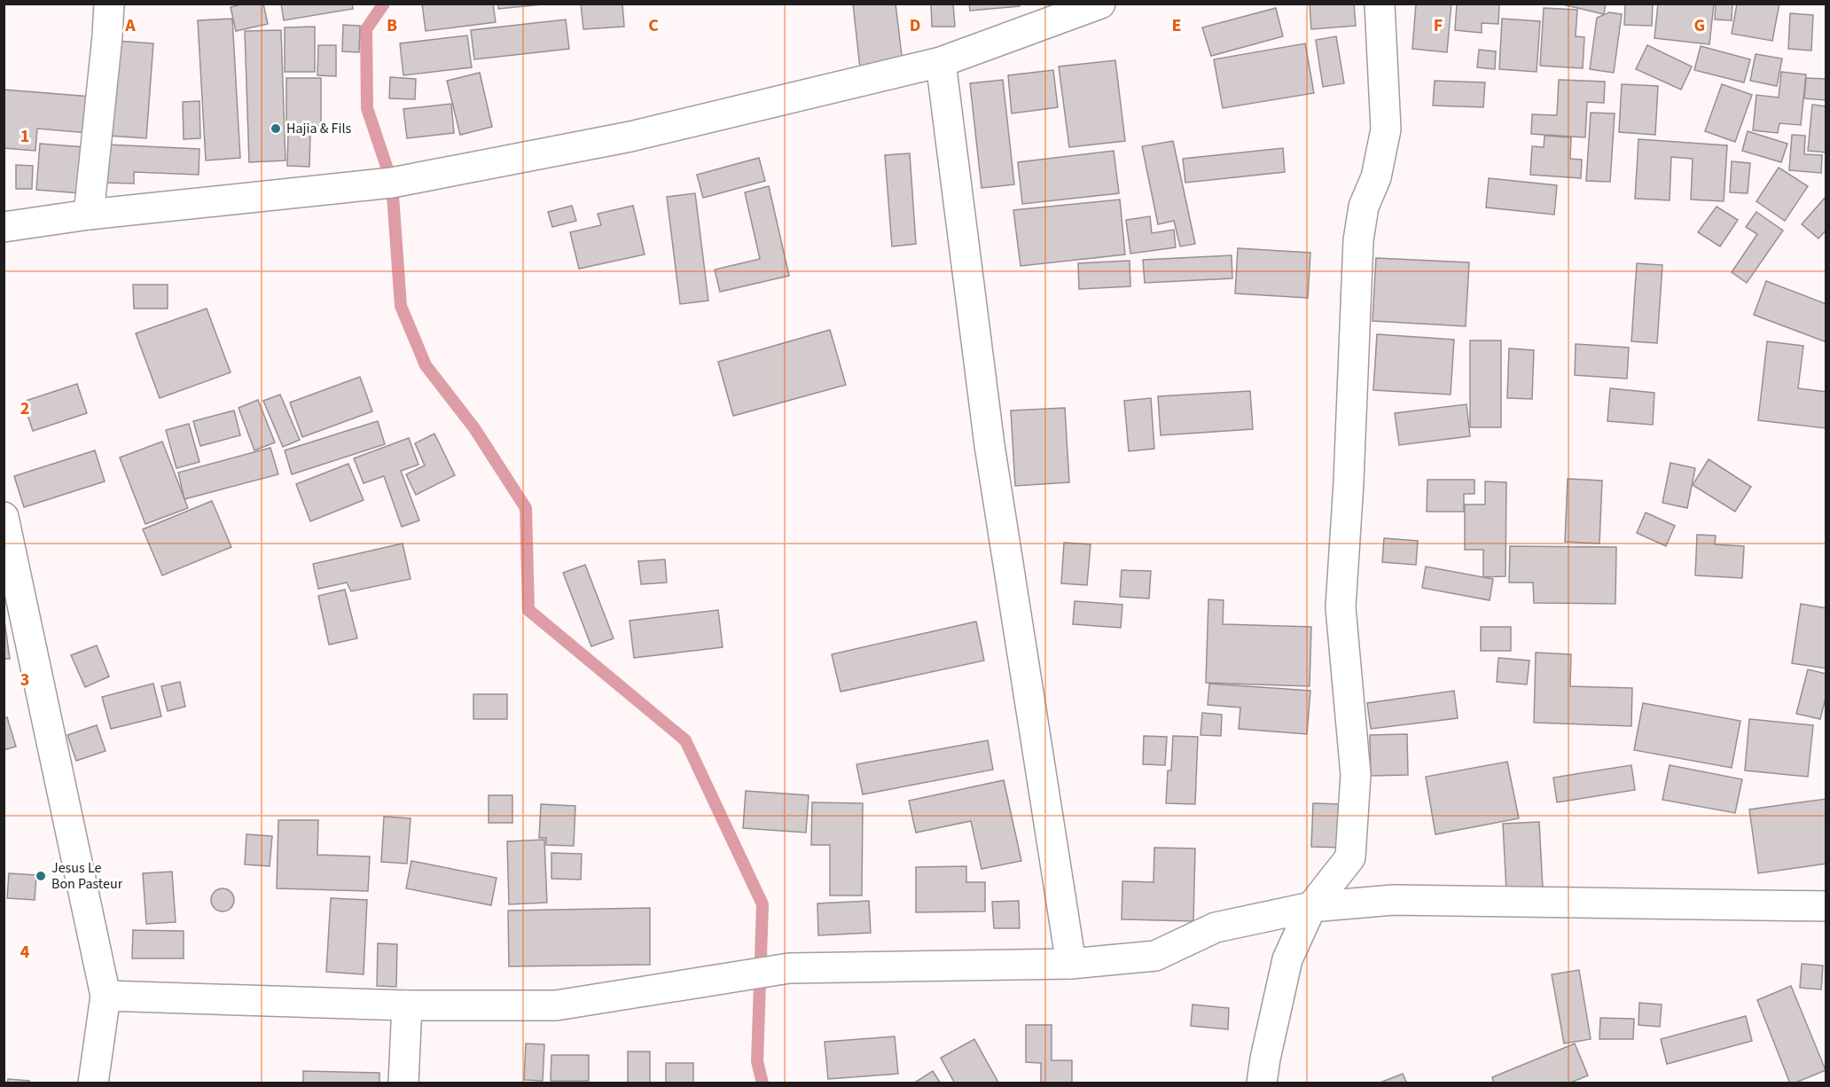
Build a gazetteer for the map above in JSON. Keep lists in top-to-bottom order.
{
  "places": ["Hajia & Fils", "Jesus Le Bon Pasteur"],
  "grid": {
    "columns": [
      "A",
      "B",
      "C",
      "D",
      "E",
      "F",
      "G"
    ],
    "rows": [
      "1",
      "2",
      "3",
      "4"
    ]
  }
}
